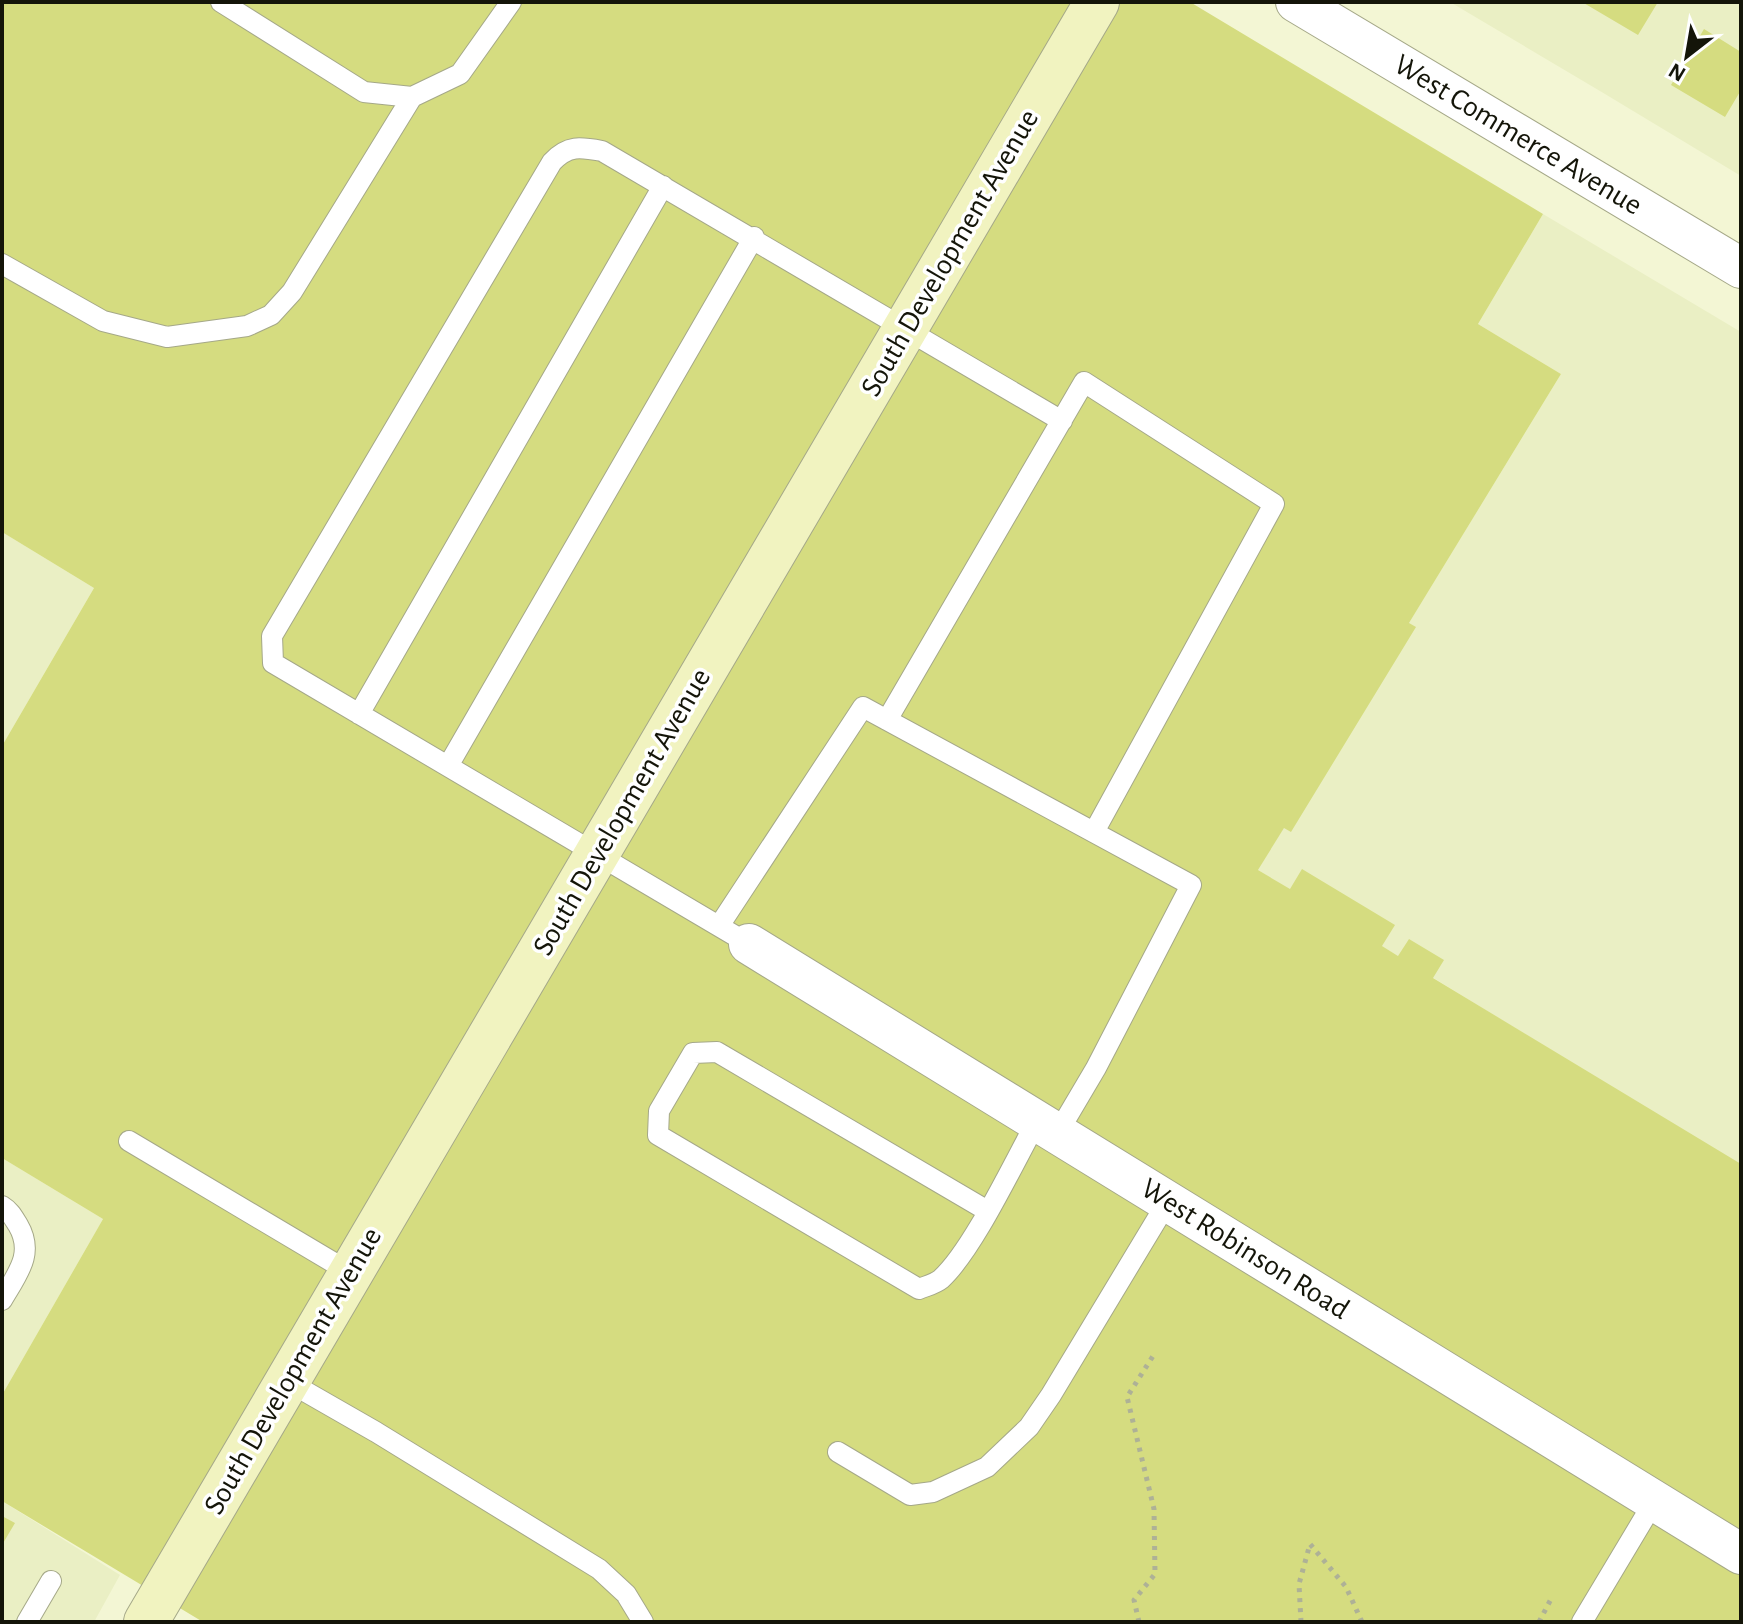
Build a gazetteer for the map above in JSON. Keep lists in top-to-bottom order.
{
  "streets": {
    "street": ["West Commerce Avenue", "South Development Avenue", "West Robinson Road"]
  },
  "north": "bottom left"
}
